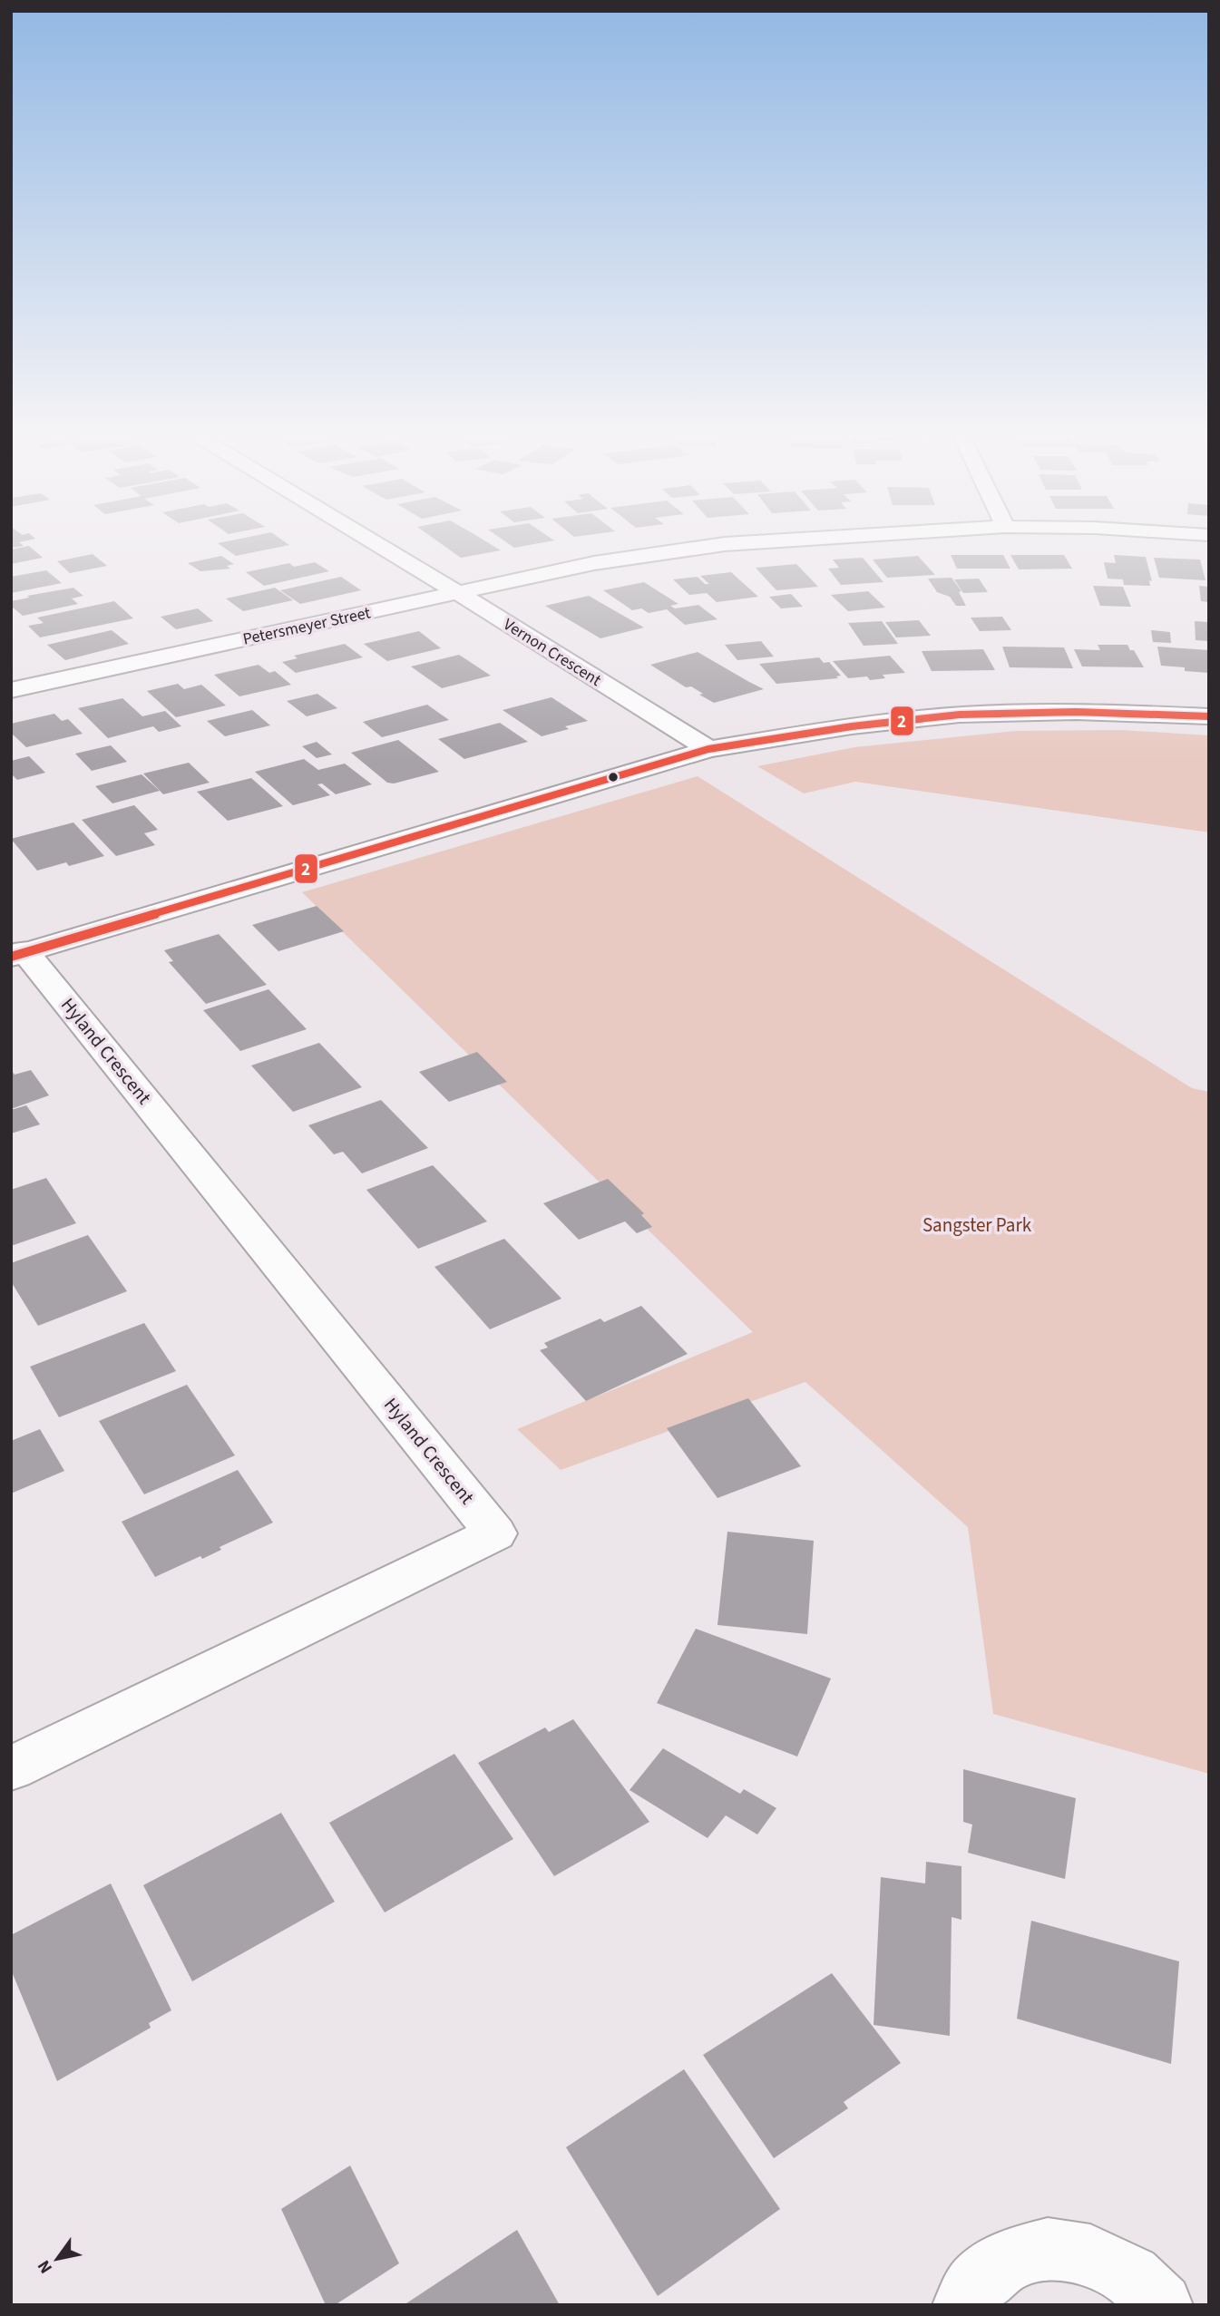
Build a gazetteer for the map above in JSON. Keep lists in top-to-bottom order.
{
  "streets": {
    "street": ["Petersmeyer Street", "Vernon Crescent", "Hyland Crescent"]
  },
  "crossings": [
    ["Petersmeyer Street", "Vernon Crescent"]
  ],
  "parks": ["Sangster Park"],
  "lines": ["transit line 2"],
  "north": "bottom left"
}
